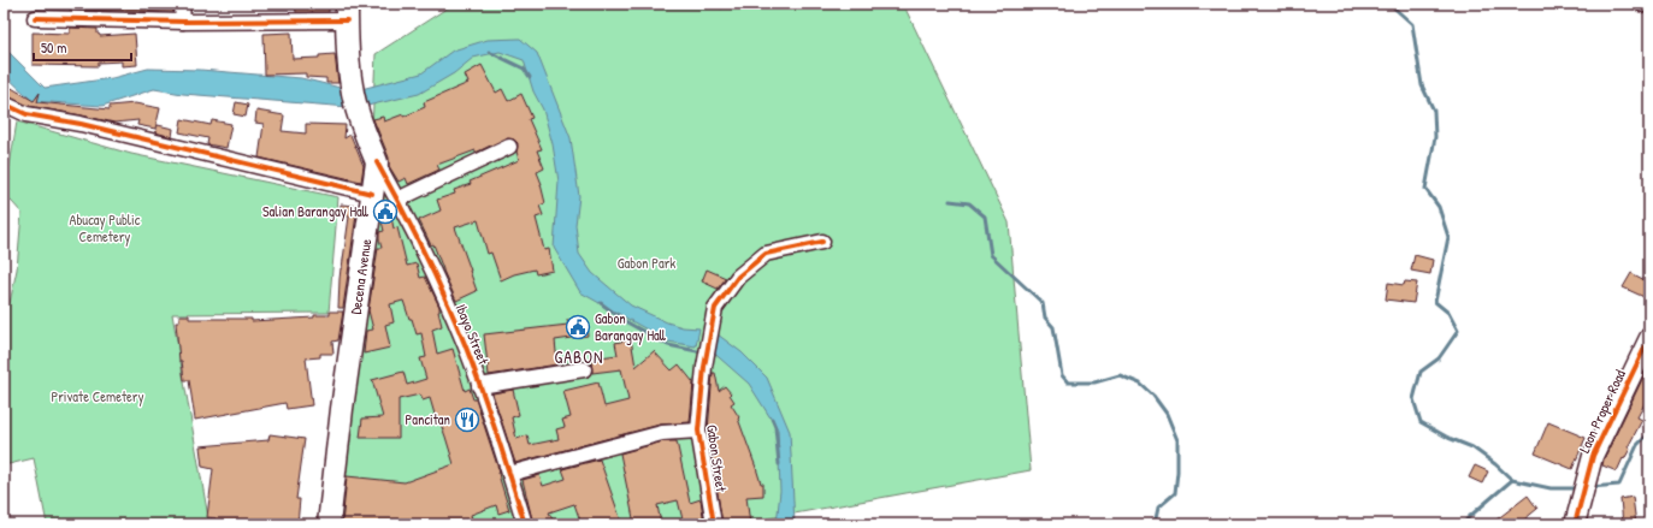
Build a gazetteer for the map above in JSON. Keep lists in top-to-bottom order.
{
  "streets": {
    "main road": ["Decena Avenue"],
    "street": ["Ibayo Street", "Laon Proper Road", "Gabon Street"]
  },
  "crossings": [
    ["Decena Avenue", "Ibayo Street"],
    ["Ibayo Street", "Gabon Street"]
  ],
  "districts": ["GABON"],
  "parks": ["Abucay Public Cemetery", "Gabon Park", "Private Cemetery"],
  "places": {
    "public building": ["Salian Barangay Hall", "Gabon Barangay Hall"],
    "restaurant": ["Pancitan"]
  },
  "scale_bar": "50 m"
}
